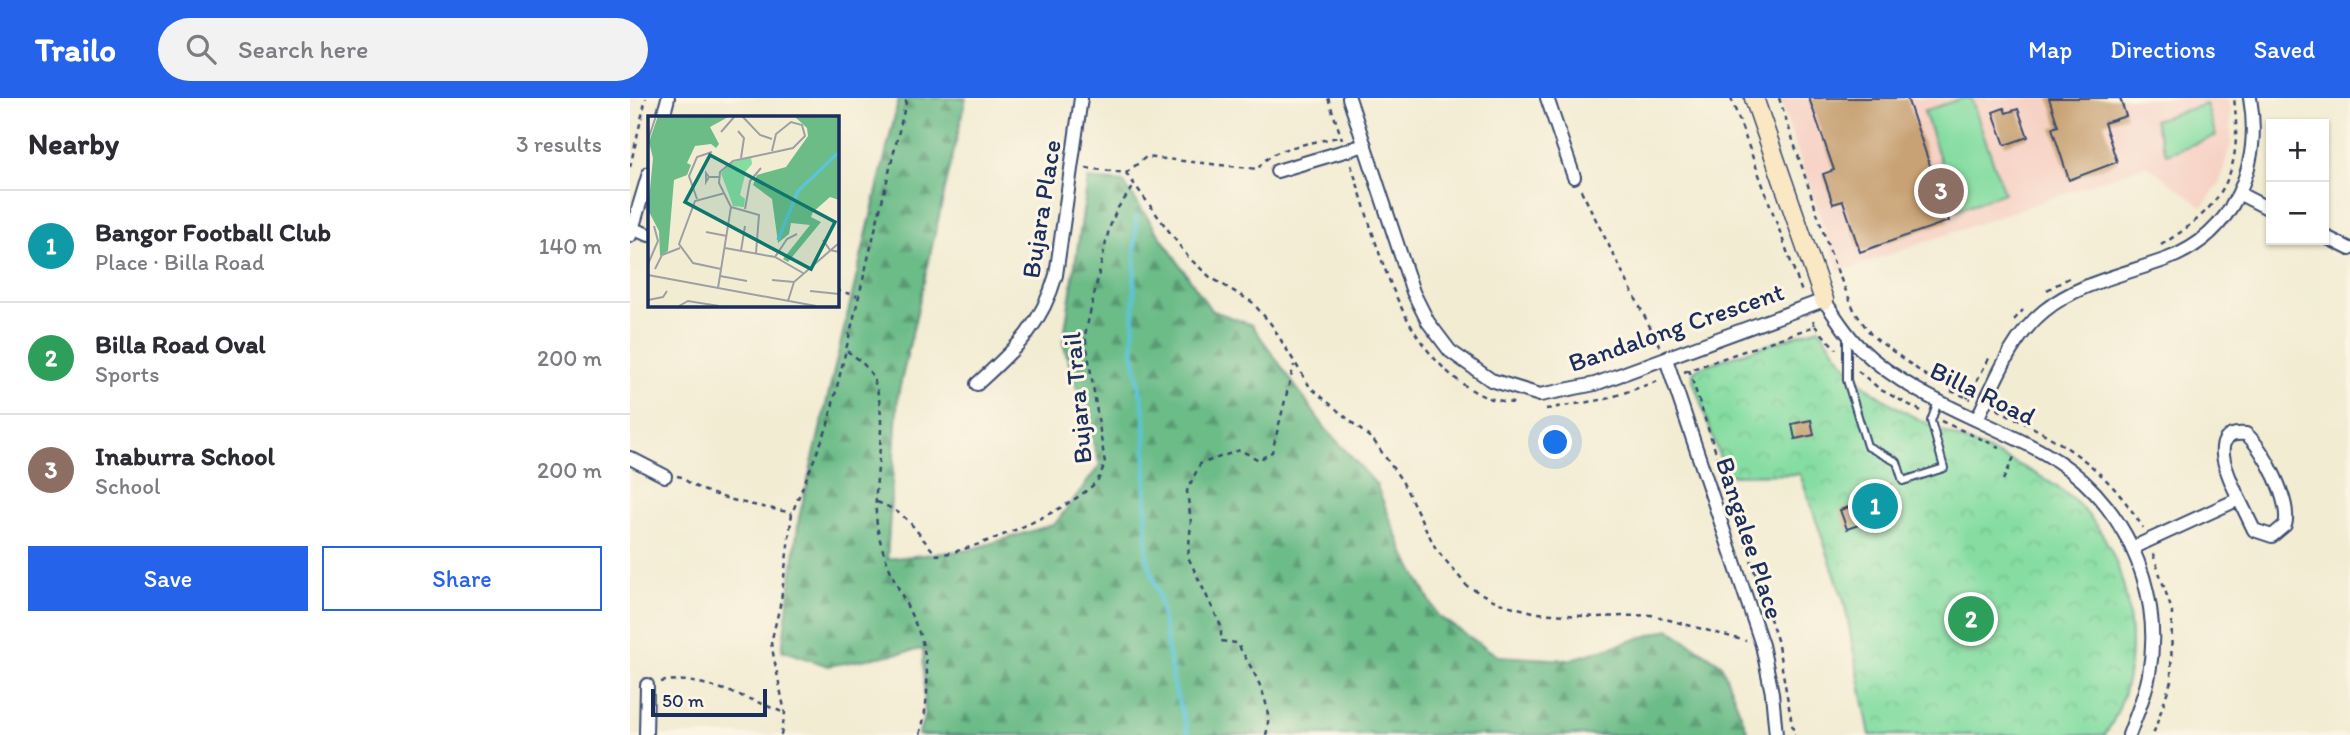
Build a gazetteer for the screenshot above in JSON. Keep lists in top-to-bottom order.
{
  "streets": {
    "street": [
      "Bujara Place",
      "Bandalong Crescent",
      "Billa Road",
      "Bangalee Place"
    ],
    "path": ["Bujara Trail"]
  },
  "crossings": [
    ["Bandalong Crescent", "Billa Road"],
    ["Bandalong Crescent", "Bangalee Place"]
  ],
  "scale_bar": "50 m",
  "page": {
    "header": "Trailo",
    "search": "Search here",
    "nav": ["Map", "Directions", "Saved"],
    "heading": ["Nearby", "3 results"],
    "map_buttons": ["+", "−"],
    "pins": ["3", "1", "2"],
    "list": [
      {
        "mark": "1",
        "name": "Bangor Football Club",
        "note": "Place · Billa Road",
        "value": "140 m"
      },
      {
        "mark": "2",
        "name": "Billa Road Oval",
        "note": "Sports",
        "value": "200 m"
      },
      {
        "mark": "3",
        "name": "Inaburra School",
        "note": "School",
        "value": "200 m"
      }
    ],
    "buttons": ["Save", "Share"],
    "scale": "50 m"
  }
}
